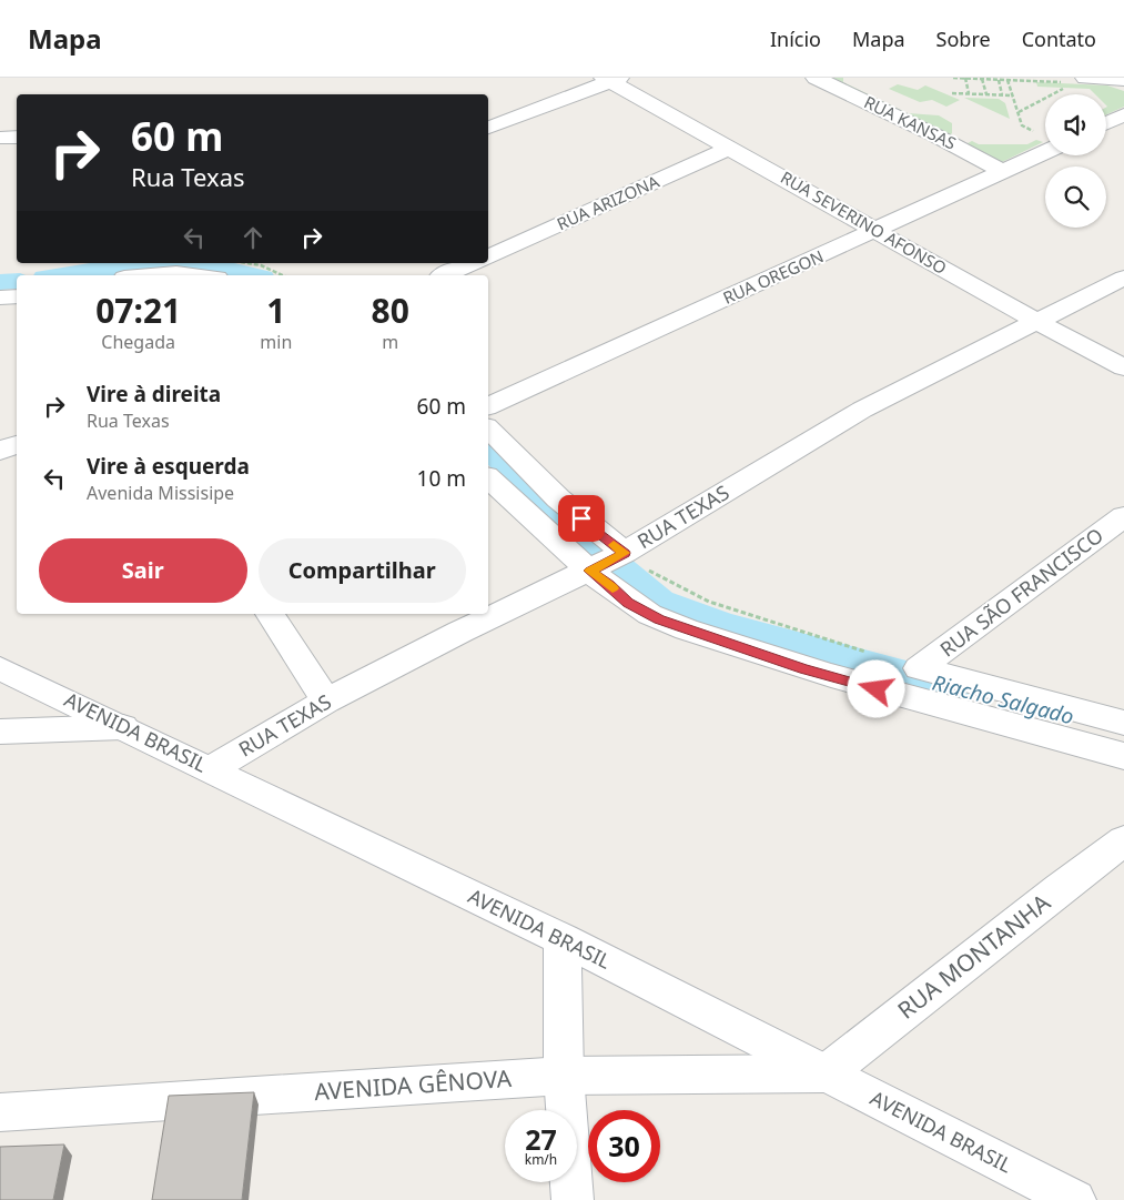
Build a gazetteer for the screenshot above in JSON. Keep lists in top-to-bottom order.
{
  "streets": {
    "street": [
      "RUA KANSAS",
      "RUA ARIZONA",
      "RUA SEVERINO AFONSO",
      "RUA OREGON",
      "RUA TEXAS",
      "RUA SÃO FRANCISCO",
      "AVENIDA BRASIL",
      "RUA MONTANHA",
      "AVENIDA GÊNOVA"
    ]
  },
  "crossings": [
    ["RUA KANSAS", "RUA OREGON"],
    ["RUA ARIZONA", "RUA SEVERINO AFONSO"],
    ["RUA SEVERINO AFONSO", "RUA OREGON"],
    ["RUA SEVERINO AFONSO", "RUA TEXAS"],
    ["RUA TEXAS", "AVENIDA BRASIL"],
    ["AVENIDA BRASIL", "RUA MONTANHA"],
    ["AVENIDA BRASIL", "AVENIDA GÊNOVA"],
    ["RUA MONTANHA", "AVENIDA GÊNOVA"]
  ],
  "water": ["Riacho Salgado"],
  "page": {
    "header": "Mapa",
    "nav": [
      "Início",
      "Mapa",
      "Sobre",
      "Contato"
    ],
    "turn": ["60 m", "Rua Texas"],
    "eta": [
      "07:21",
      "Chegada",
      "1",
      "min",
      "80",
      "m"
    ],
    "list": [
      {
        "name": "Vire à direita",
        "note": "Rua Texas",
        "value": "60 m"
      },
      {
        "name": "Vire à esquerda",
        "note": "Avenida Missisipe",
        "value": "10 m"
      }
    ],
    "buttons": ["Sair", "Compartilhar"],
    "speed": "27 km/h",
    "limit": "30"
  }
}
